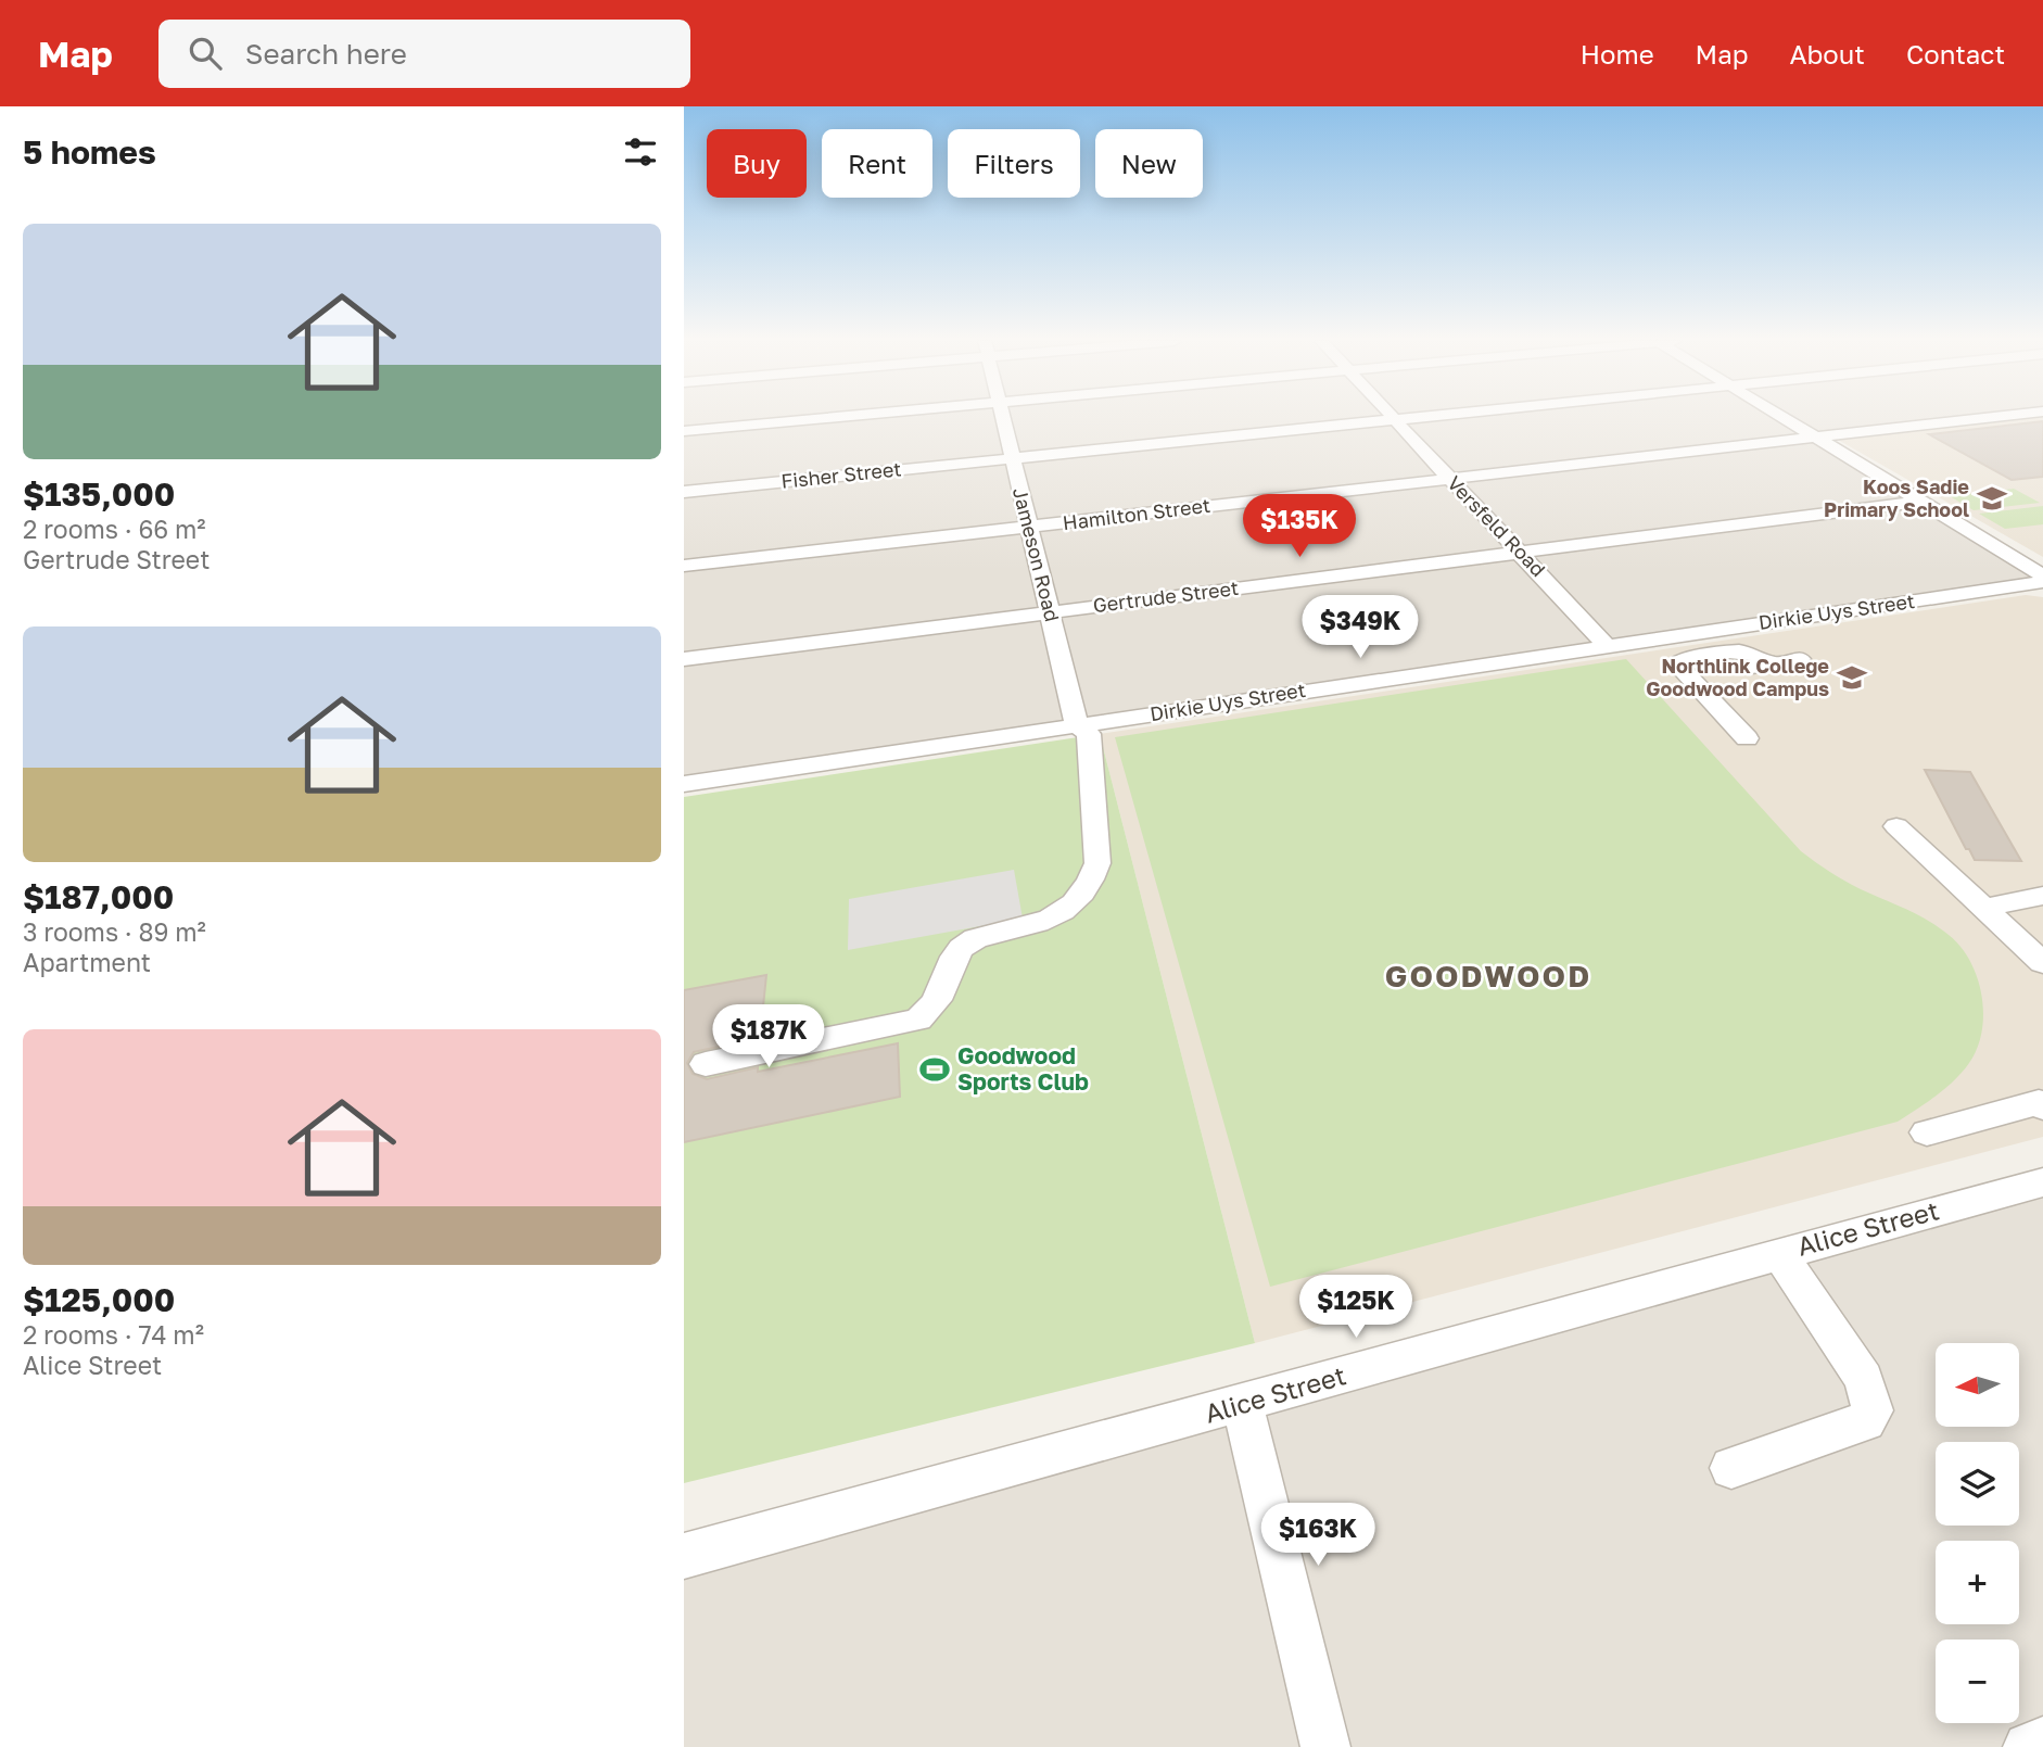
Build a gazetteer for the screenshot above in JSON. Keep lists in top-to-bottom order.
{
  "streets": {
    "street": [
      "Fisher Street",
      "Hamilton Street",
      "Versfeld Road",
      "Jameson Road",
      "Gertrude Street",
      "Dirkie Uys Street",
      "Alice Street"
    ]
  },
  "crossings": [
    ["Fisher Street", "Versfeld Road"],
    ["Fisher Street", "Jameson Road"],
    ["Hamilton Street", "Versfeld Road"],
    ["Hamilton Street", "Jameson Road"],
    ["Versfeld Road", "Gertrude Street"],
    ["Versfeld Road", "Dirkie Uys Street"],
    ["Jameson Road", "Gertrude Street"],
    ["Jameson Road", "Dirkie Uys Street"]
  ],
  "districts": ["GOODWOOD"],
  "places": {
    "school or university": ["Koos Sadie Primary School", "Northlink College Goodwood Campus"],
    "sports": ["Goodwood Sports Club"]
  },
  "north": "left",
  "page": {
    "header": "Map",
    "search": "Search here",
    "nav": [
      "Home",
      "Map",
      "About",
      "Contact"
    ],
    "heading": "5 homes",
    "chip": [
      "Buy",
      "Rent",
      "Filters",
      "New"
    ],
    "list": [
      {
        "name": "$135,000",
        "note": "2 rooms · 66 m² · Gertrude Street"
      },
      {
        "name": "$187,000",
        "note": "3 rooms · 89 m² · Apartment"
      },
      {
        "name": "$125,000",
        "note": "2 rooms · 74 m² · Alice Street"
      }
    ],
    "price": [
      "$135K",
      "$349K",
      "$187K",
      "$125K",
      "$163K"
    ],
    "map_buttons": ["+", "−"]
  }
}
